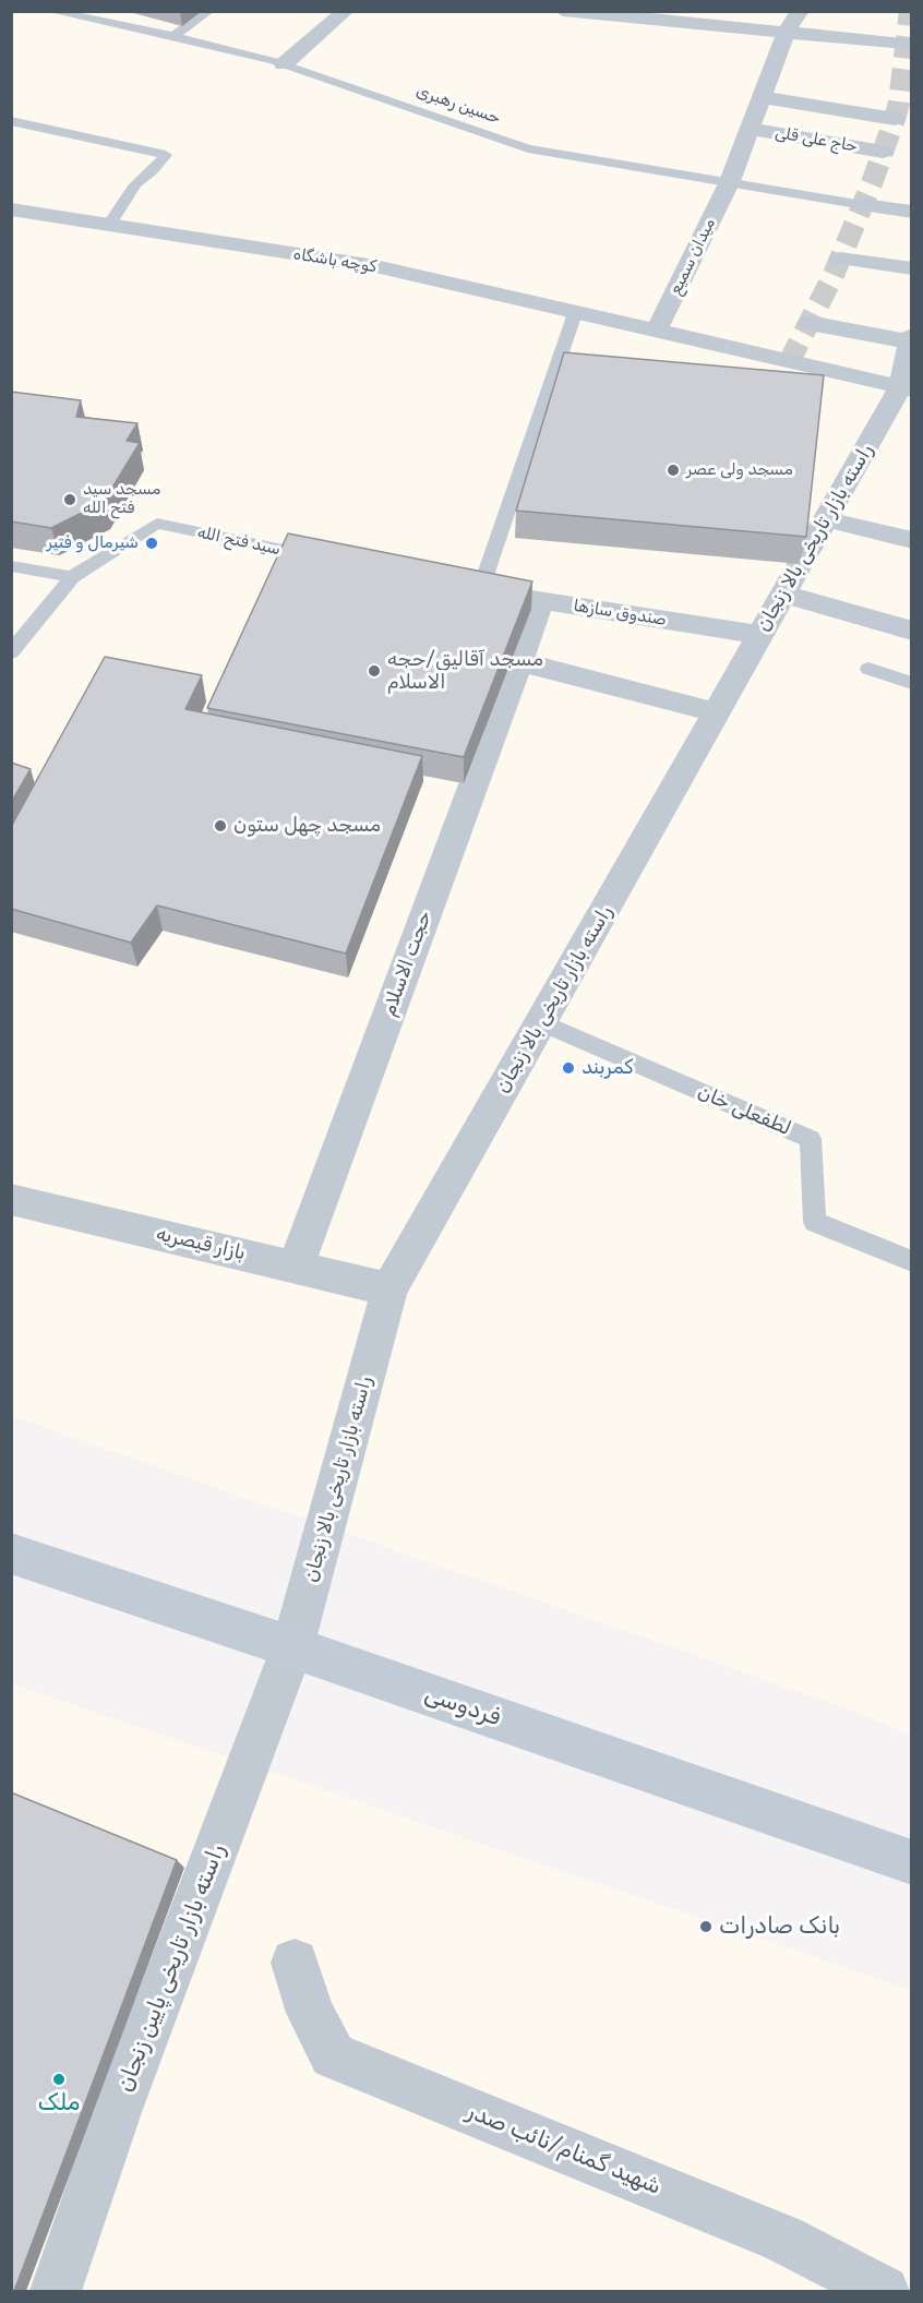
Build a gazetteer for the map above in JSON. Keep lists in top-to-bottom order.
{
  "streets": {
    "main road": ["فردوسی"],
    "street": [
      "حاج علی قلی",
      "میدان سمیع",
      "کوچه باشگاه",
      "راسته بازار تاریخی بالا زنجان",
      "صندوق سازها",
      "حجت الاسلام",
      "بازار قیصریه",
      "راسته بازار تاریخی پایین زنجان",
      "شهید گمنام/نائب صدر"
    ],
    "lane": ["حسین رهبری", "سید فتح الله", "لطفعلی خان"]
  },
  "crossings": [
    ["حسین رهبری", "میدان سمیع"],
    ["حاج علی قلی", "میدان سمیع"],
    ["میدان سمیع", "کوچه باشگاه"],
    ["کوچه باشگاه", "راسته بازار تاریخی بالا زنجان"],
    ["راسته بازار تاریخی بالا زنجان", "صندوق سازها"],
    ["راسته بازار تاریخی بالا زنجان", "لطفعلی خان"],
    ["راسته بازار تاریخی بالا زنجان", "بازار قیصریه"],
    ["راسته بازار تاریخی بالا زنجان", "فردوسی"],
    ["راسته بازار تاریخی بالا زنجان", "راسته بازار تاریخی پایین زنجان"],
    ["صندوق سازها", "حجت الاسلام"],
    ["حجت الاسلام", "بازار قیصریه"],
    ["فردوسی", "راسته بازار تاریخی پایین زنجان"]
  ],
  "places": [
    "مسجد ولی عصر",
    "مسجد سید فتح الله",
    "شیرمال و فتیر",
    "مسجد آقالیق/حجه الاسلام",
    "مسجد چهل ستون",
    "کمربند",
    "بانک صادرات",
    "ملک"
  ]
}
